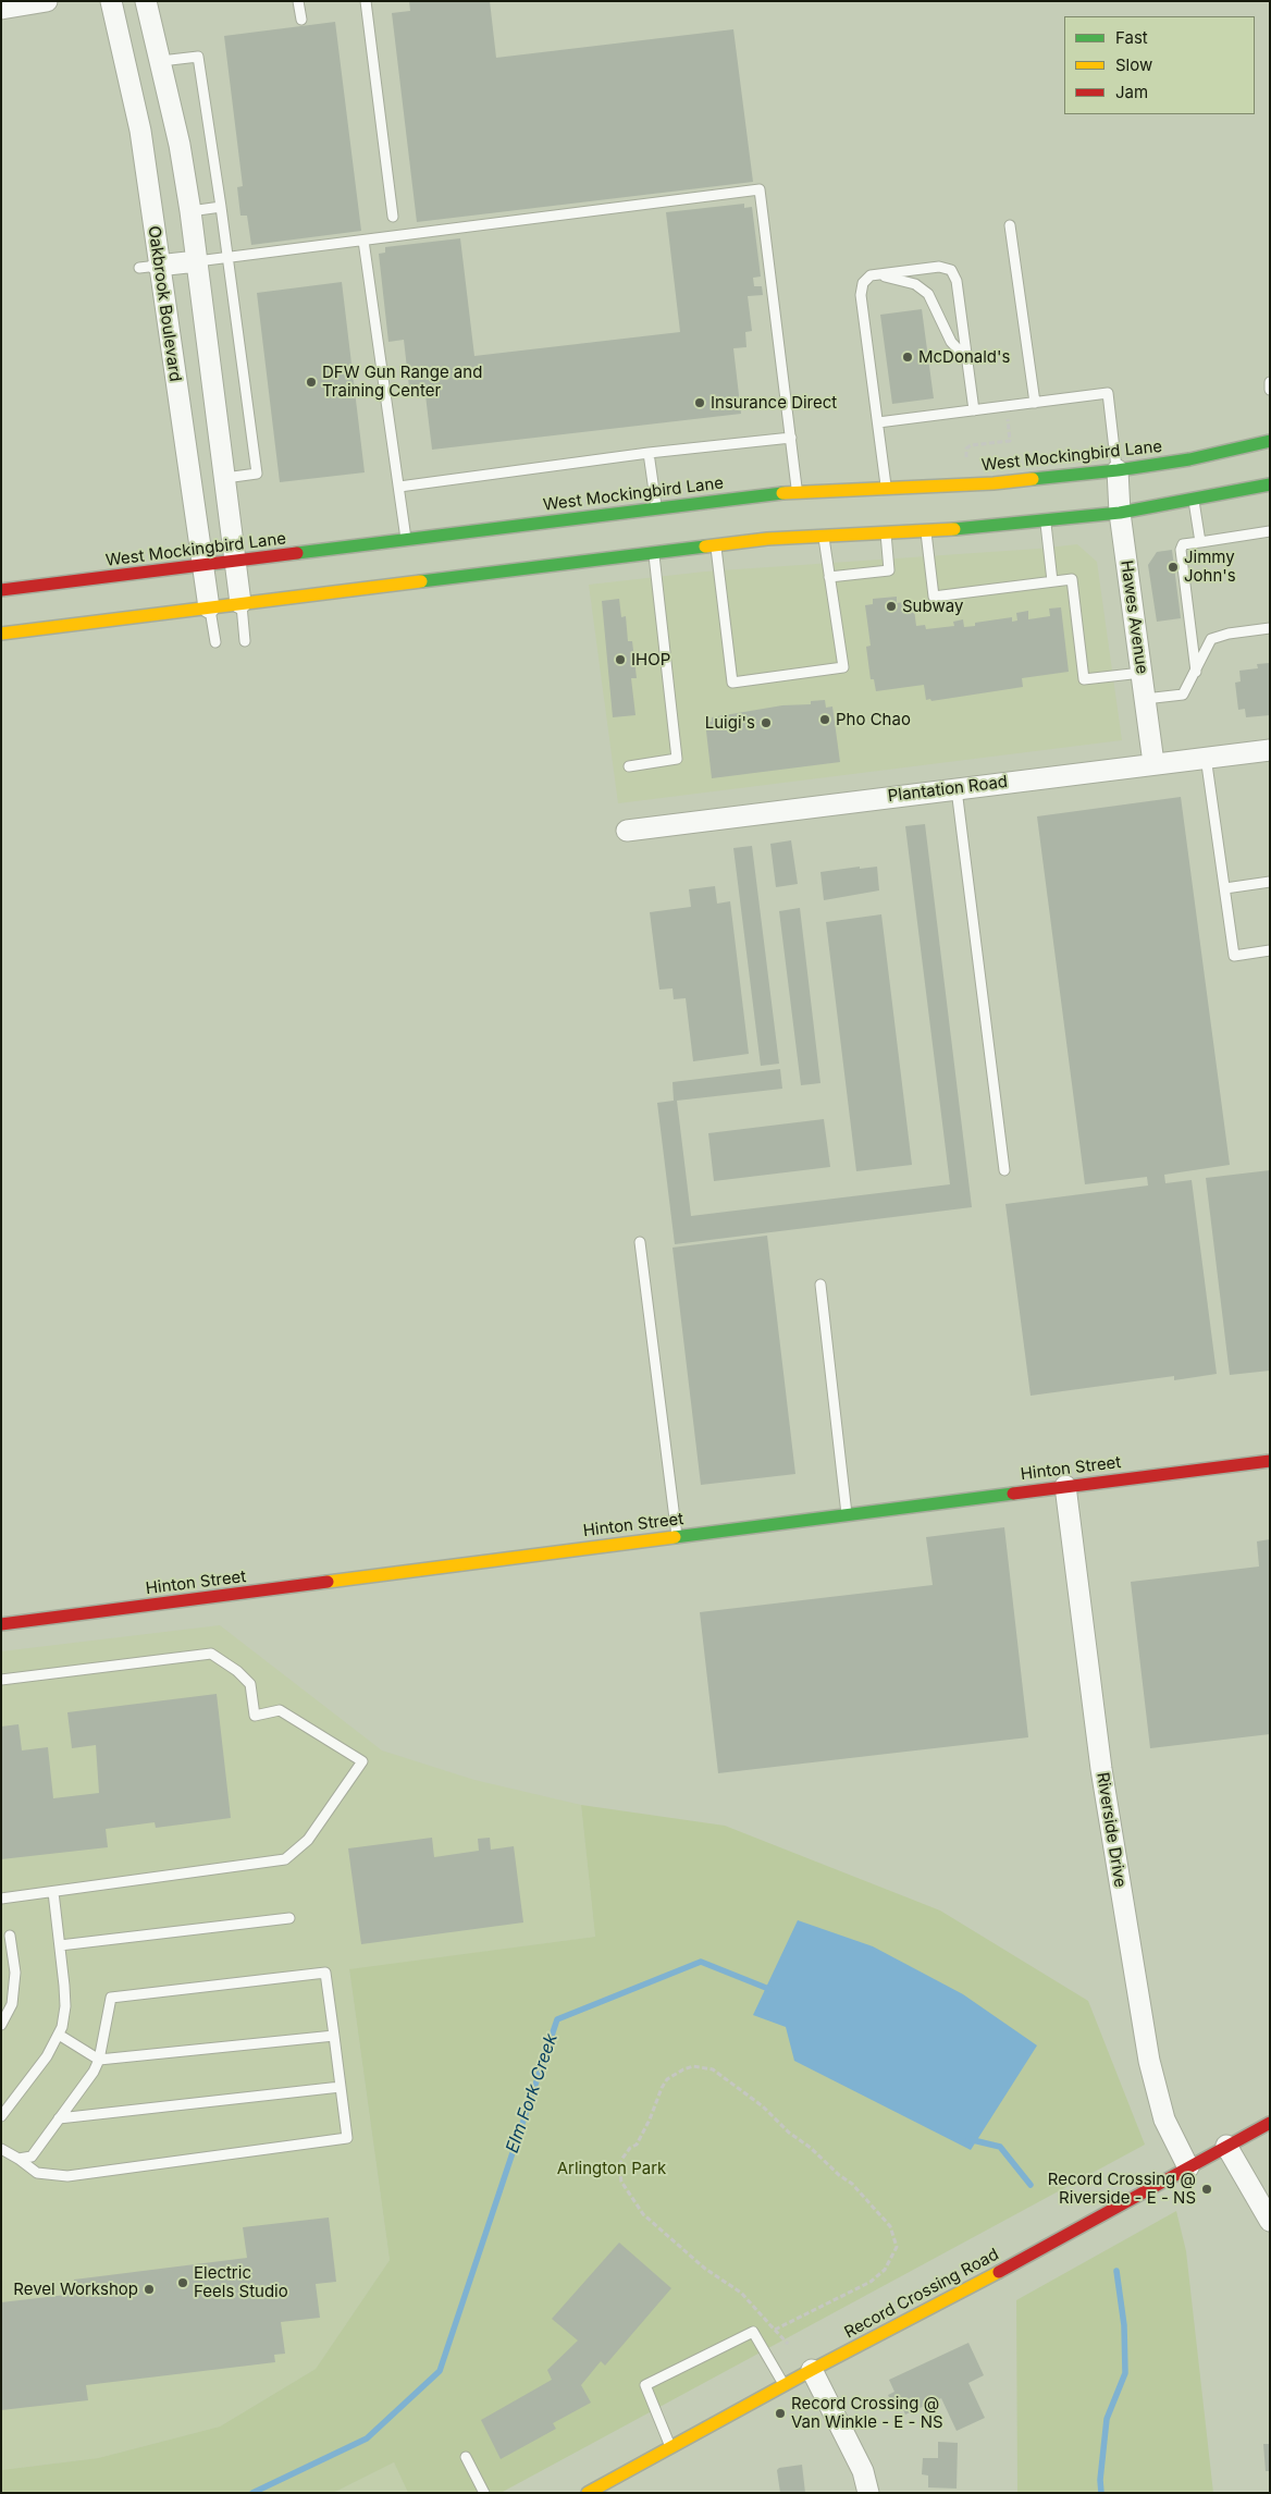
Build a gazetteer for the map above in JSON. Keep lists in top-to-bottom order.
{
  "streets": {
    "main road": ["West Mockingbird Lane", "Hinton Street", "Record Crossing Road"],
    "street": [
      "Oakbrook Boulevard",
      "Hawes Avenue",
      "Plantation Road",
      "Riverside Drive"
    ]
  },
  "crossings": [
    ["Oakbrook Boulevard", "West Mockingbird Lane"],
    ["West Mockingbird Lane", "Hawes Avenue"],
    ["Hawes Avenue", "Plantation Road"],
    ["Hinton Street", "Riverside Drive"],
    ["Riverside Drive", "Record Crossing Road"]
  ],
  "water": ["Elm Fork Creek"],
  "parks": ["Arlington Park"],
  "places": [
    "McDonald's",
    "DFW Gun Range and Training Center",
    "Insurance Direct",
    "Jimmy John's",
    "Subway",
    "IHOP",
    "Pho Chao",
    "Luigi's",
    "Record Crossing @ Riverside - E - NS",
    "Electric Feels Studio",
    "Revel Workshop",
    "Record Crossing @ Van Winkle - E - NS"
  ],
  "legend": ["Fast", "Slow", "Jam"]
}
